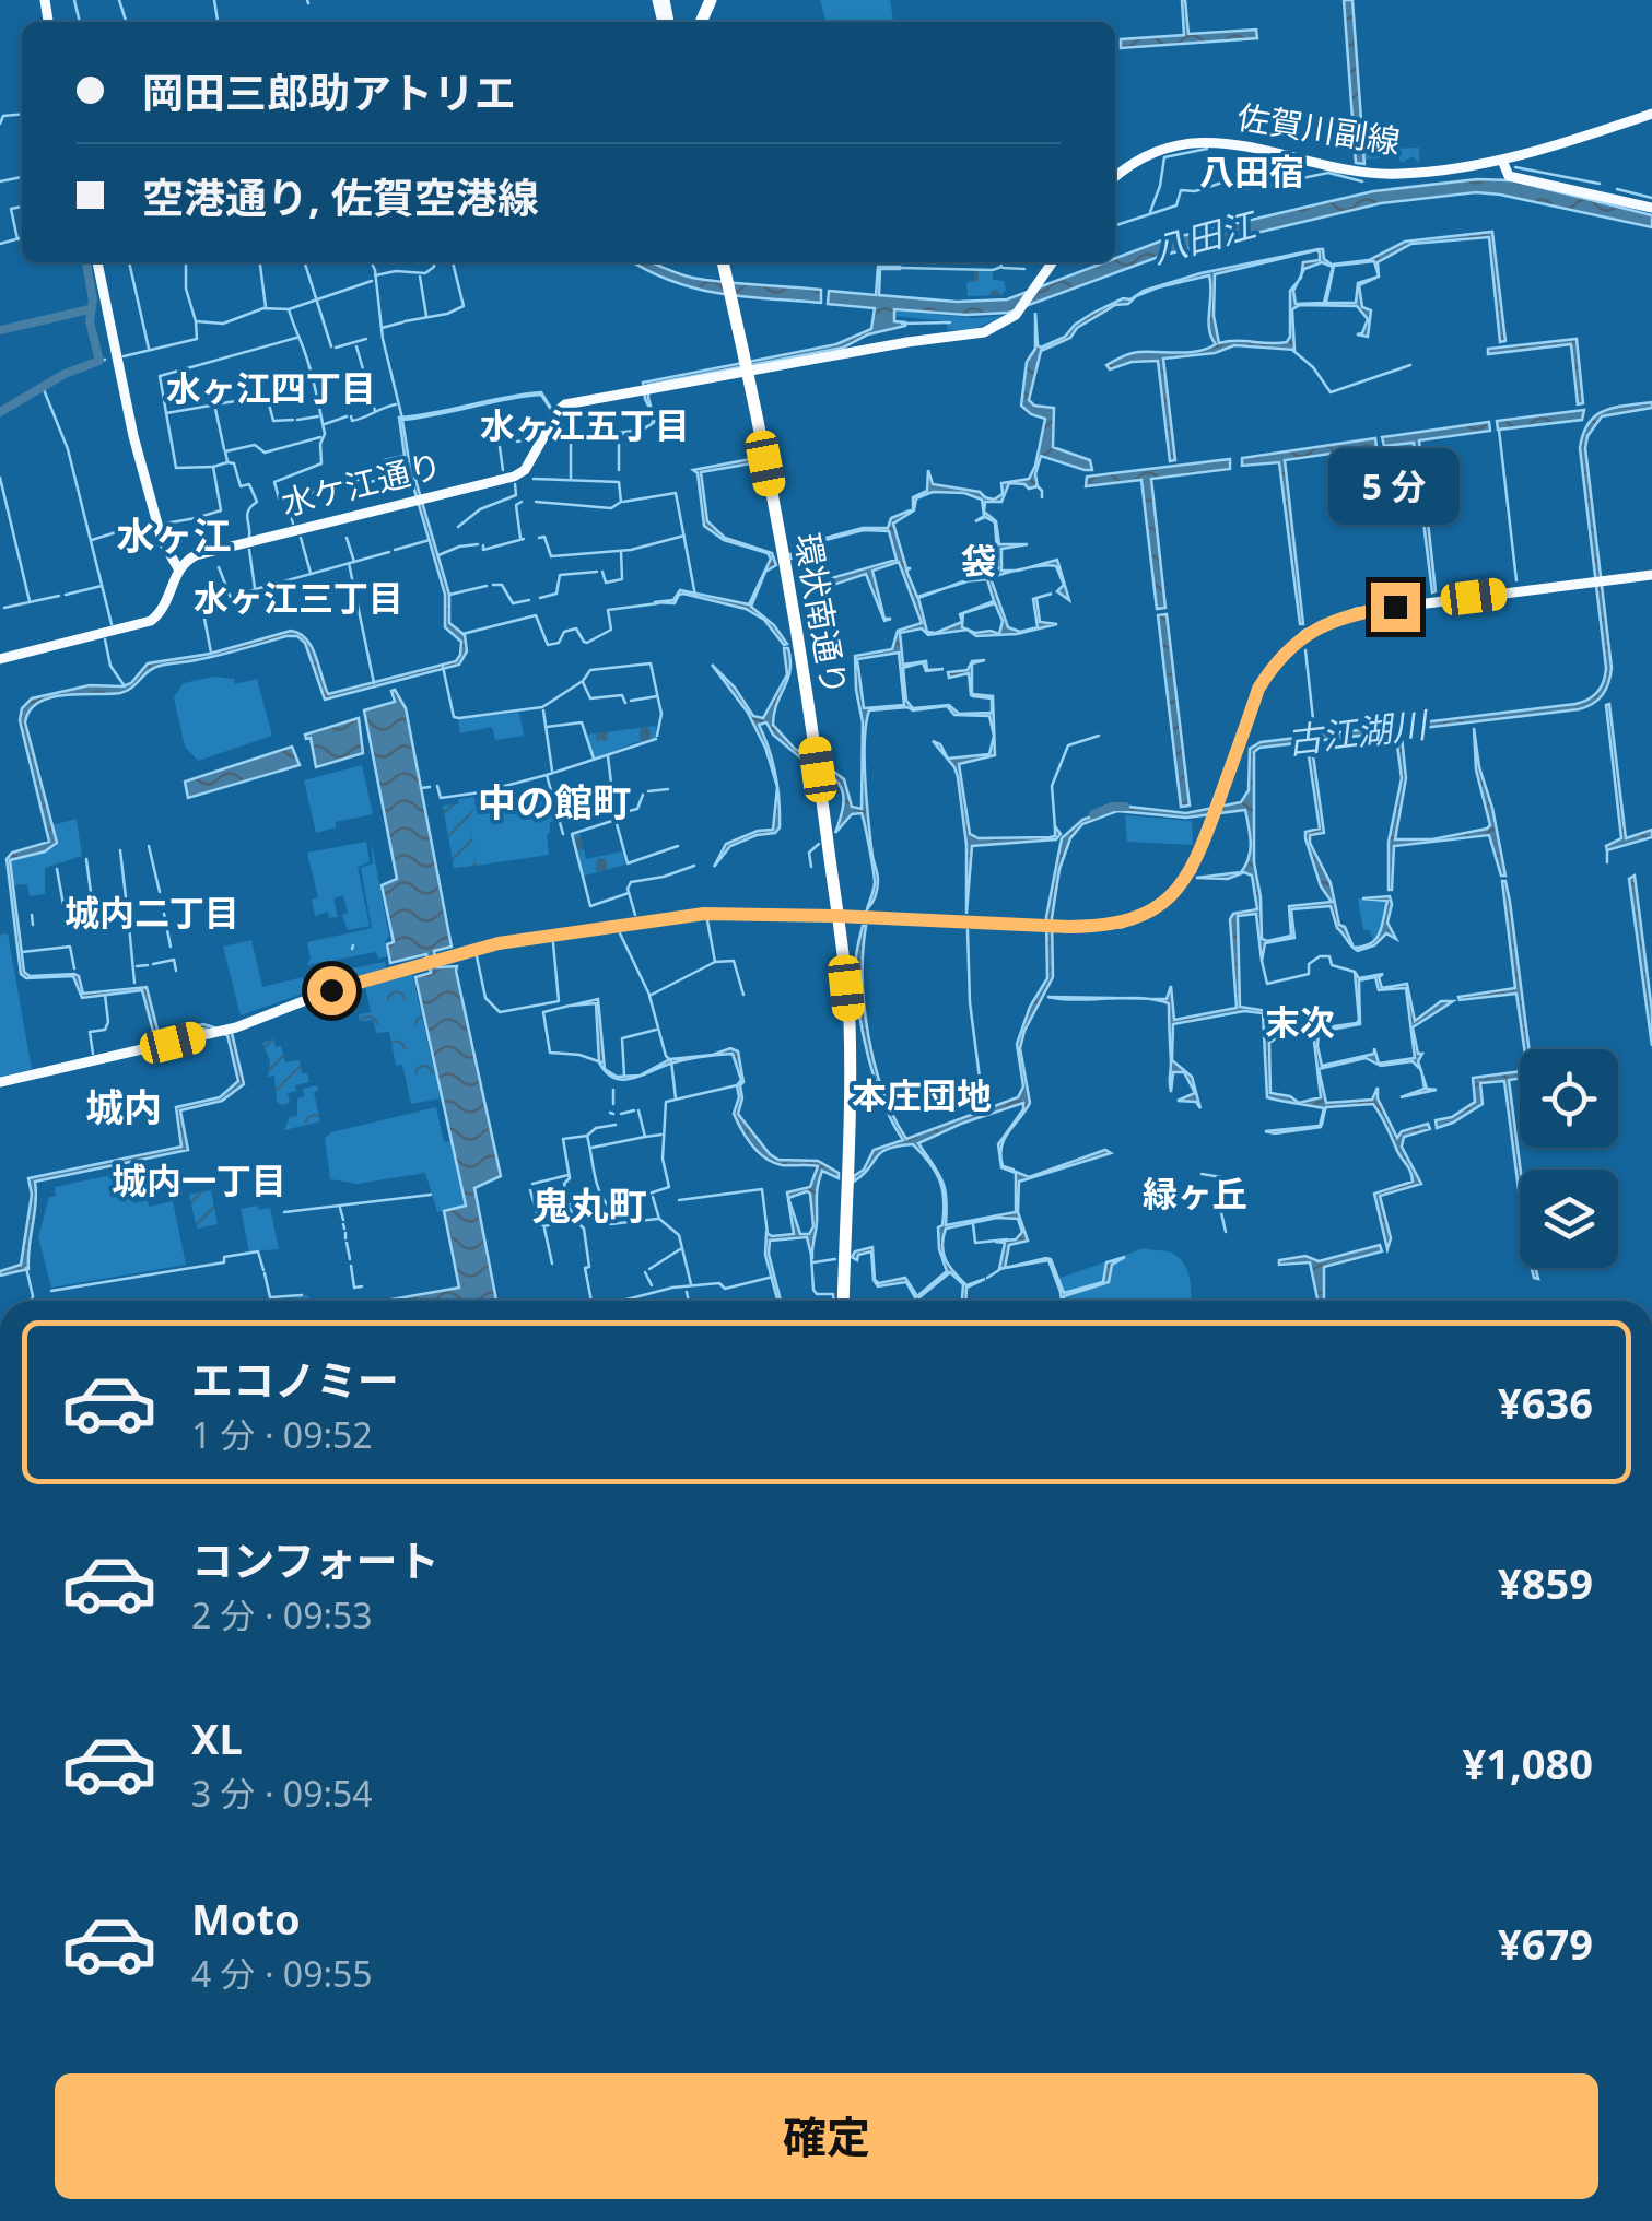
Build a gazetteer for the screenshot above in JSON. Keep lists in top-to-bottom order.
{
  "streets": {
    "highway": ["環状南通り"],
    "main road": ["佐賀川副線", "水ケ江通り"]
  },
  "crossings": [
    ["水ケ江通り", "環状南通り"]
  ],
  "districts": [
    "八田宿",
    "水ヶ江四丁目",
    "水ヶ江五丁目",
    "水ヶ江",
    "袋",
    "水ヶ江三丁目",
    "中の館町",
    "城内二丁目",
    "末次",
    "本庄団地",
    "城内",
    "城内一丁目",
    "緑ヶ丘",
    "鬼丸町"
  ],
  "water": ["八田江", "古江湖川"],
  "page": {
    "banner": ["岡田三郎助アトリエ", "空港通り, 佐賀空港線"],
    "bubble": "5 分",
    "list": [
      {
        "name": "エコノミー",
        "note": "1 分 · 09:52",
        "value": "¥636"
      },
      {
        "name": "コンフォート",
        "note": "2 分 · 09:53",
        "value": "¥859"
      },
      {
        "name": "XL",
        "note": "3 分 · 09:54",
        "value": "¥1,080"
      },
      {
        "name": "Moto",
        "note": "4 分 · 09:55",
        "value": "¥679"
      }
    ],
    "buttons": "確定"
  }
}
